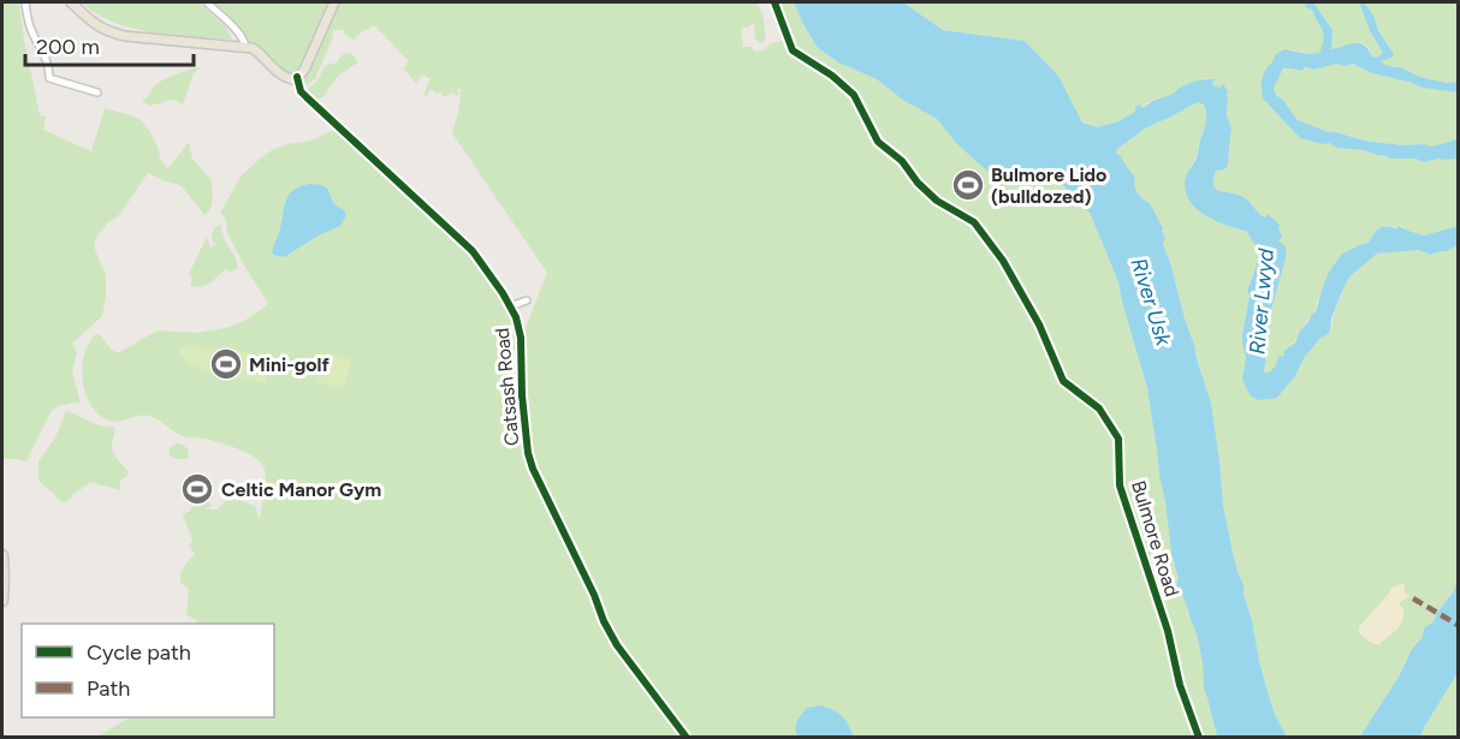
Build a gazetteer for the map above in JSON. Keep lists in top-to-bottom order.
{
  "streets": {
    "street": ["Catsash Road", "Bulmore Road"]
  },
  "water": ["River Usk", "River Lwyd"],
  "places": {
    "sports": ["Bulmore Lido (bulldozed)", "Mini-golf", "Celtic Manor Gym"]
  },
  "legend": ["Cycle path", "Path"],
  "scale_bar": "200 m"
}
